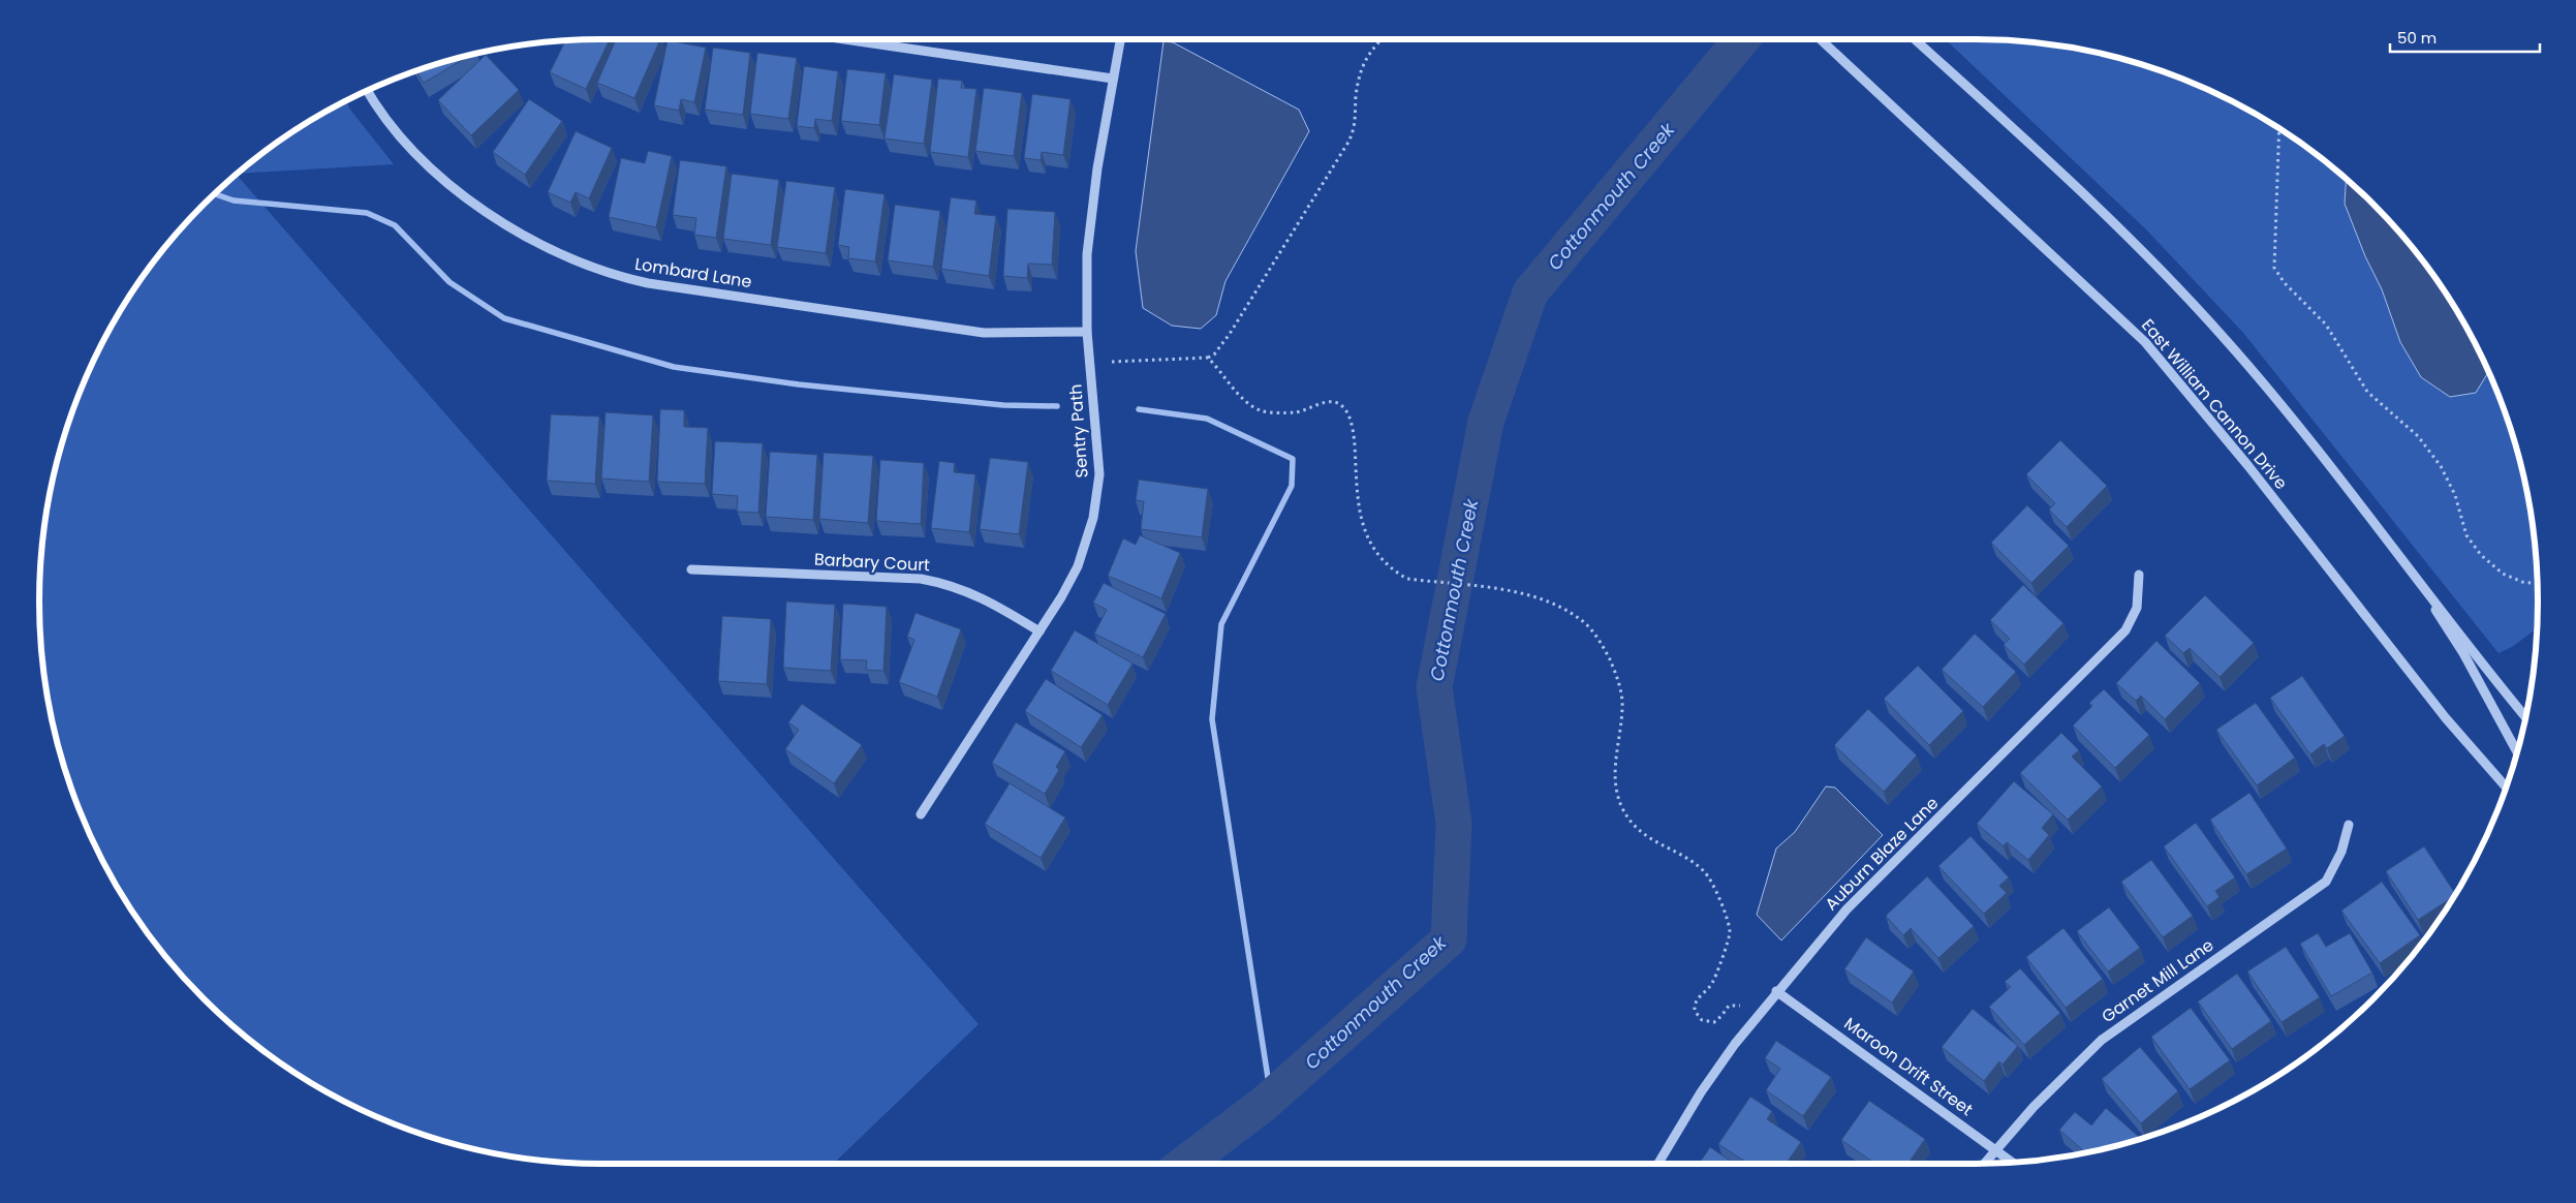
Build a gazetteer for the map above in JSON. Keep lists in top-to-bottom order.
{
  "streets": {
    "street": [
      "Lombard Lane",
      "East William Cannon Drive",
      "Sentry Path",
      "Barbary Court",
      "Auburn Blaze Lane",
      "Garnet Mill Lane",
      "Maroon Drift Street"
    ]
  },
  "crossings": [
    ["Lombard Lane", "Sentry Path"],
    ["Sentry Path", "Barbary Court"],
    ["Auburn Blaze Lane", "Maroon Drift Street"],
    ["Garnet Mill Lane", "Maroon Drift Street"]
  ],
  "water": ["Cottonmouth Creek"],
  "scale_bar": "50 m"
}
